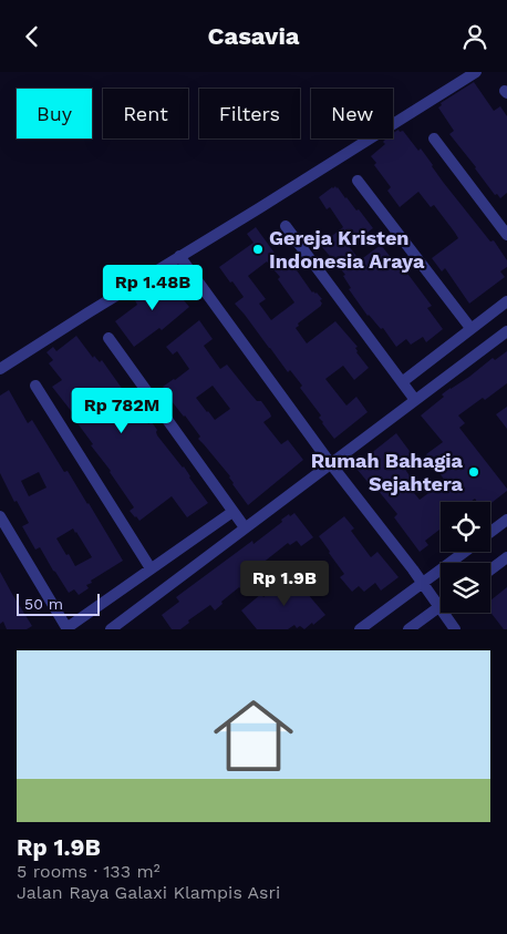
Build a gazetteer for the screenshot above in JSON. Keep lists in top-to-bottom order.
{
  "places": ["Gereja Kristen Indonesia Araya", "Rumah Bahagia Sejahtera"],
  "scale_bar": "50 m",
  "page": {
    "header": "Casavia",
    "chip": [
      "Buy",
      "Rent",
      "Filters",
      "New"
    ],
    "price": ["Rp 1.48B", "Rp 782M", "Rp 1.9B"],
    "scale": "50 m",
    "list": [
      {
        "name": "Rp 1.9B",
        "note": "5 rooms · 133 m² · Jalan Raya Galaxi Klampis Asri"
      }
    ]
  }
}
